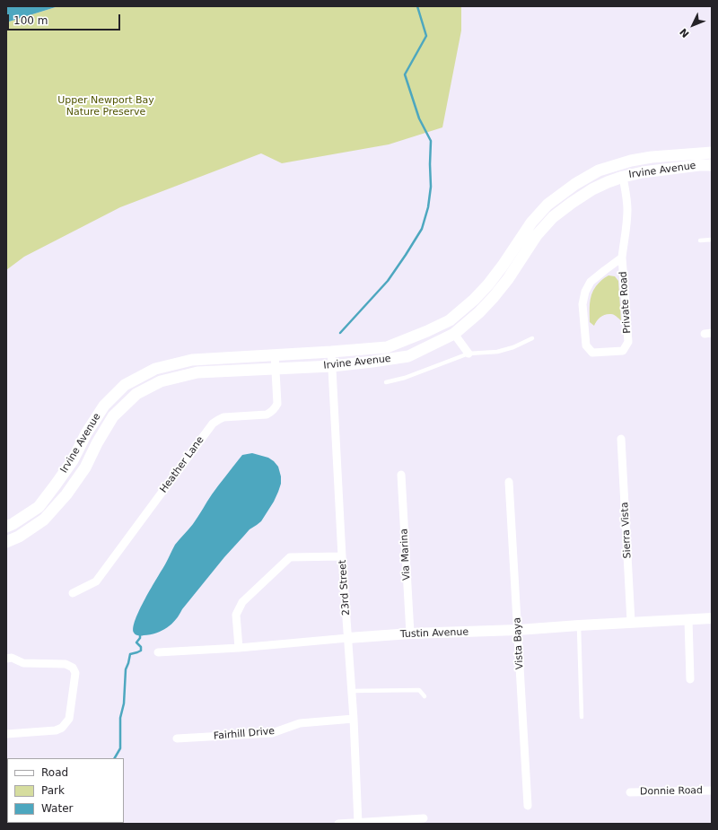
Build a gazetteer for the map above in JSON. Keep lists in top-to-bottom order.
{
  "streets": {
    "main road": ["Irvine Avenue"],
    "street": [
      "Private Road",
      "Heather Lane",
      "Sierra Vista",
      "Via Marina",
      "23rd Street",
      "Tustin Avenue",
      "Vista Baya",
      "Fairhill Drive",
      "Donnie Road"
    ]
  },
  "crossings": [
    ["Irvine Avenue", "Private Road"],
    ["Irvine Avenue", "Heather Lane"],
    ["Irvine Avenue", "23rd Street"],
    ["Sierra Vista", "Tustin Avenue"],
    ["Via Marina", "Tustin Avenue"],
    ["23rd Street", "Tustin Avenue"],
    ["23rd Street", "Fairhill Drive"],
    ["Tustin Avenue", "Vista Baya"]
  ],
  "parks": ["Upper Newport Bay Nature Preserve"],
  "legend": ["Road", "Park", "Water"],
  "scale_bar": "100 m",
  "north": "bottom left"
}
